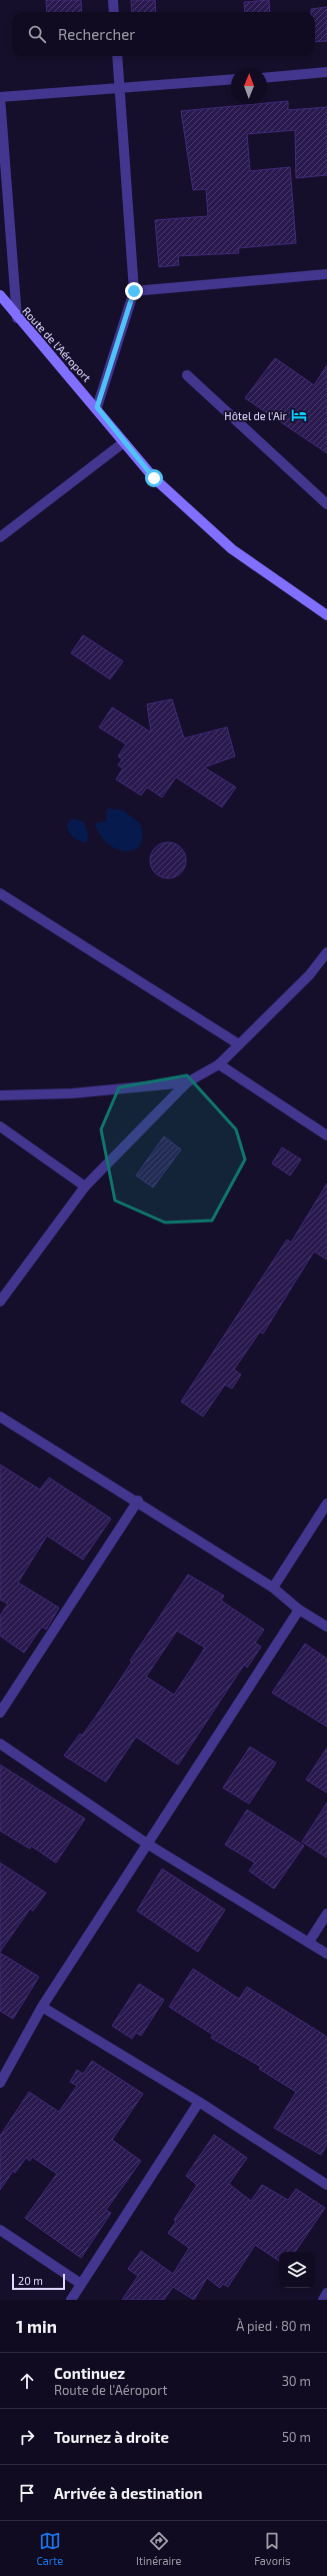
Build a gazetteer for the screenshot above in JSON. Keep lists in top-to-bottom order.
{
  "streets": {
    "main road": ["Route de l'Aéroport"]
  },
  "places": {
    "hotel": ["Hôtel de l'Air"]
  },
  "scale_bar": "20 m",
  "north": "top",
  "page": {
    "search": "Rechercher",
    "scale": "20 m",
    "heading": ["1 min", "À pied · 80 m"],
    "list": [
      ["Continuez", "Route de l'Aéroport", "30 m"],
      ["Tournez à droite", "50 m"],
      "Arrivée à destination"
    ],
    "nav": ["Carte", "Itinéraire", "Favoris"]
  }
}
